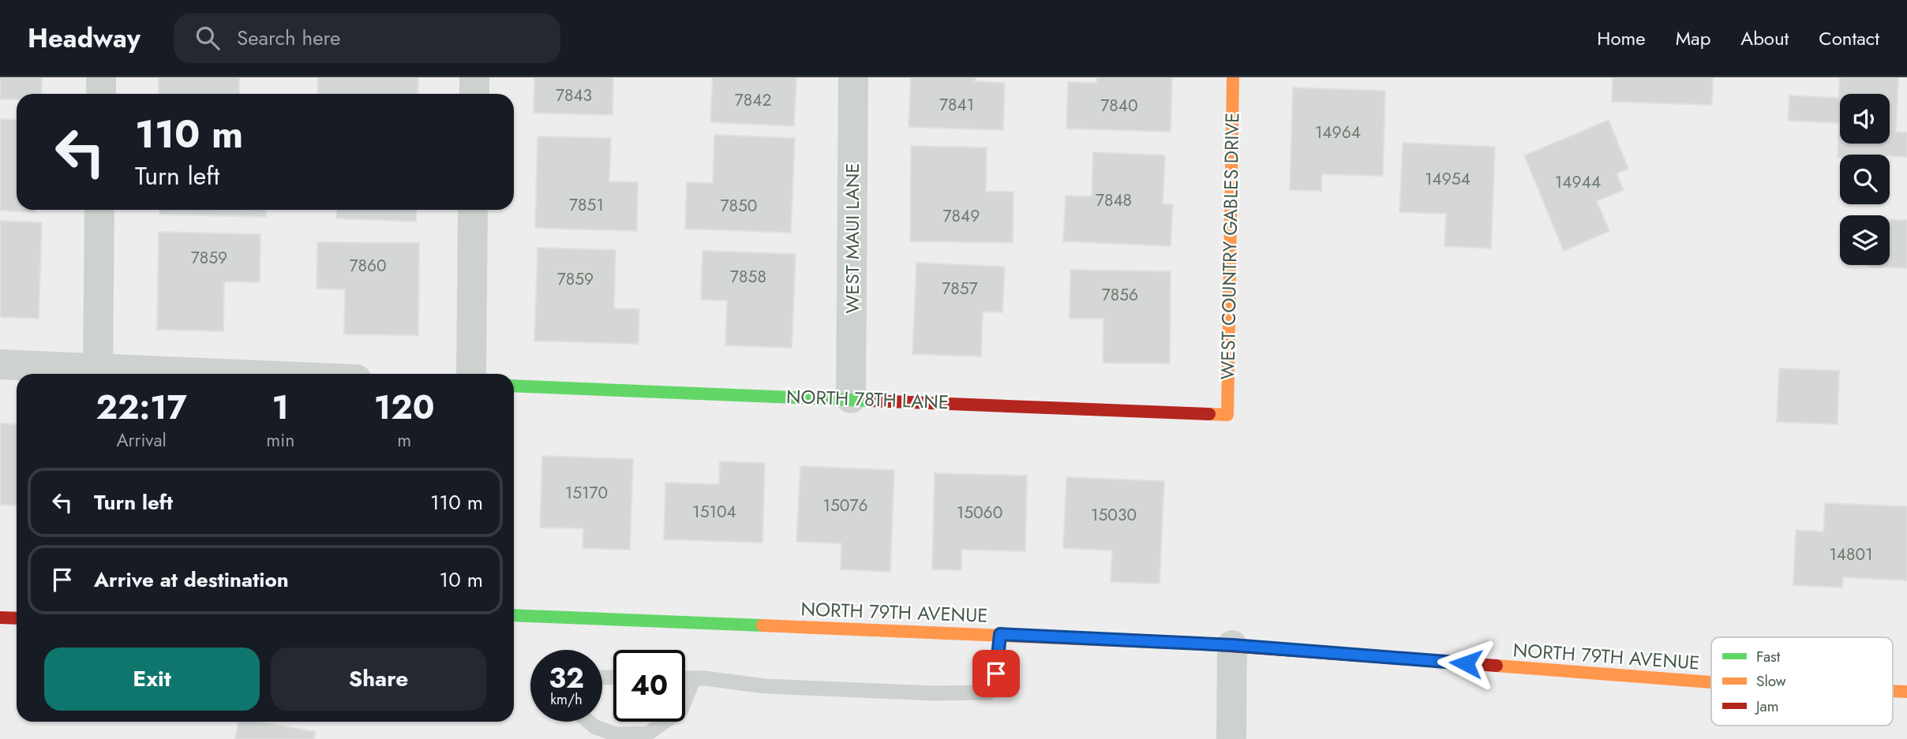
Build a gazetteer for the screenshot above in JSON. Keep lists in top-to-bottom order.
{
  "streets": {
    "street": [
      "WEST MAUI LANE",
      "WEST COUNTRY GABLES DRIVE",
      "NORTH 78TH LANE",
      "NORTH 79TH AVENUE"
    ]
  },
  "crossings": [
    ["WEST MAUI LANE", "NORTH 78TH LANE"],
    ["WEST COUNTRY GABLES DRIVE", "NORTH 78TH LANE"]
  ],
  "house_numbers": [
    "7843",
    "7842",
    "7841",
    "7840",
    "14964",
    "14954",
    "14944",
    "7848",
    "7851",
    "7850",
    "7849",
    "7859",
    "7860",
    "7858",
    "7859",
    "7857",
    "7856",
    "15170",
    "15076",
    "15104",
    "15060",
    "15030",
    "14801"
  ],
  "legend": ["Fast", "Slow", "Jam"],
  "page": {
    "header": "Headway",
    "search": "Search here",
    "nav": [
      "Home",
      "Map",
      "About",
      "Contact"
    ],
    "turn": ["110 m", "Turn left"],
    "eta": [
      "22:17",
      "Arrival",
      "1",
      "min",
      "120",
      "m"
    ],
    "list": [
      {
        "name": "Turn left",
        "value": "110 m"
      },
      {
        "name": "Arrive at destination",
        "value": "10 m"
      }
    ],
    "buttons": ["Exit", "Share"],
    "speed": "32 km/h",
    "limit": "40"
  }
}
